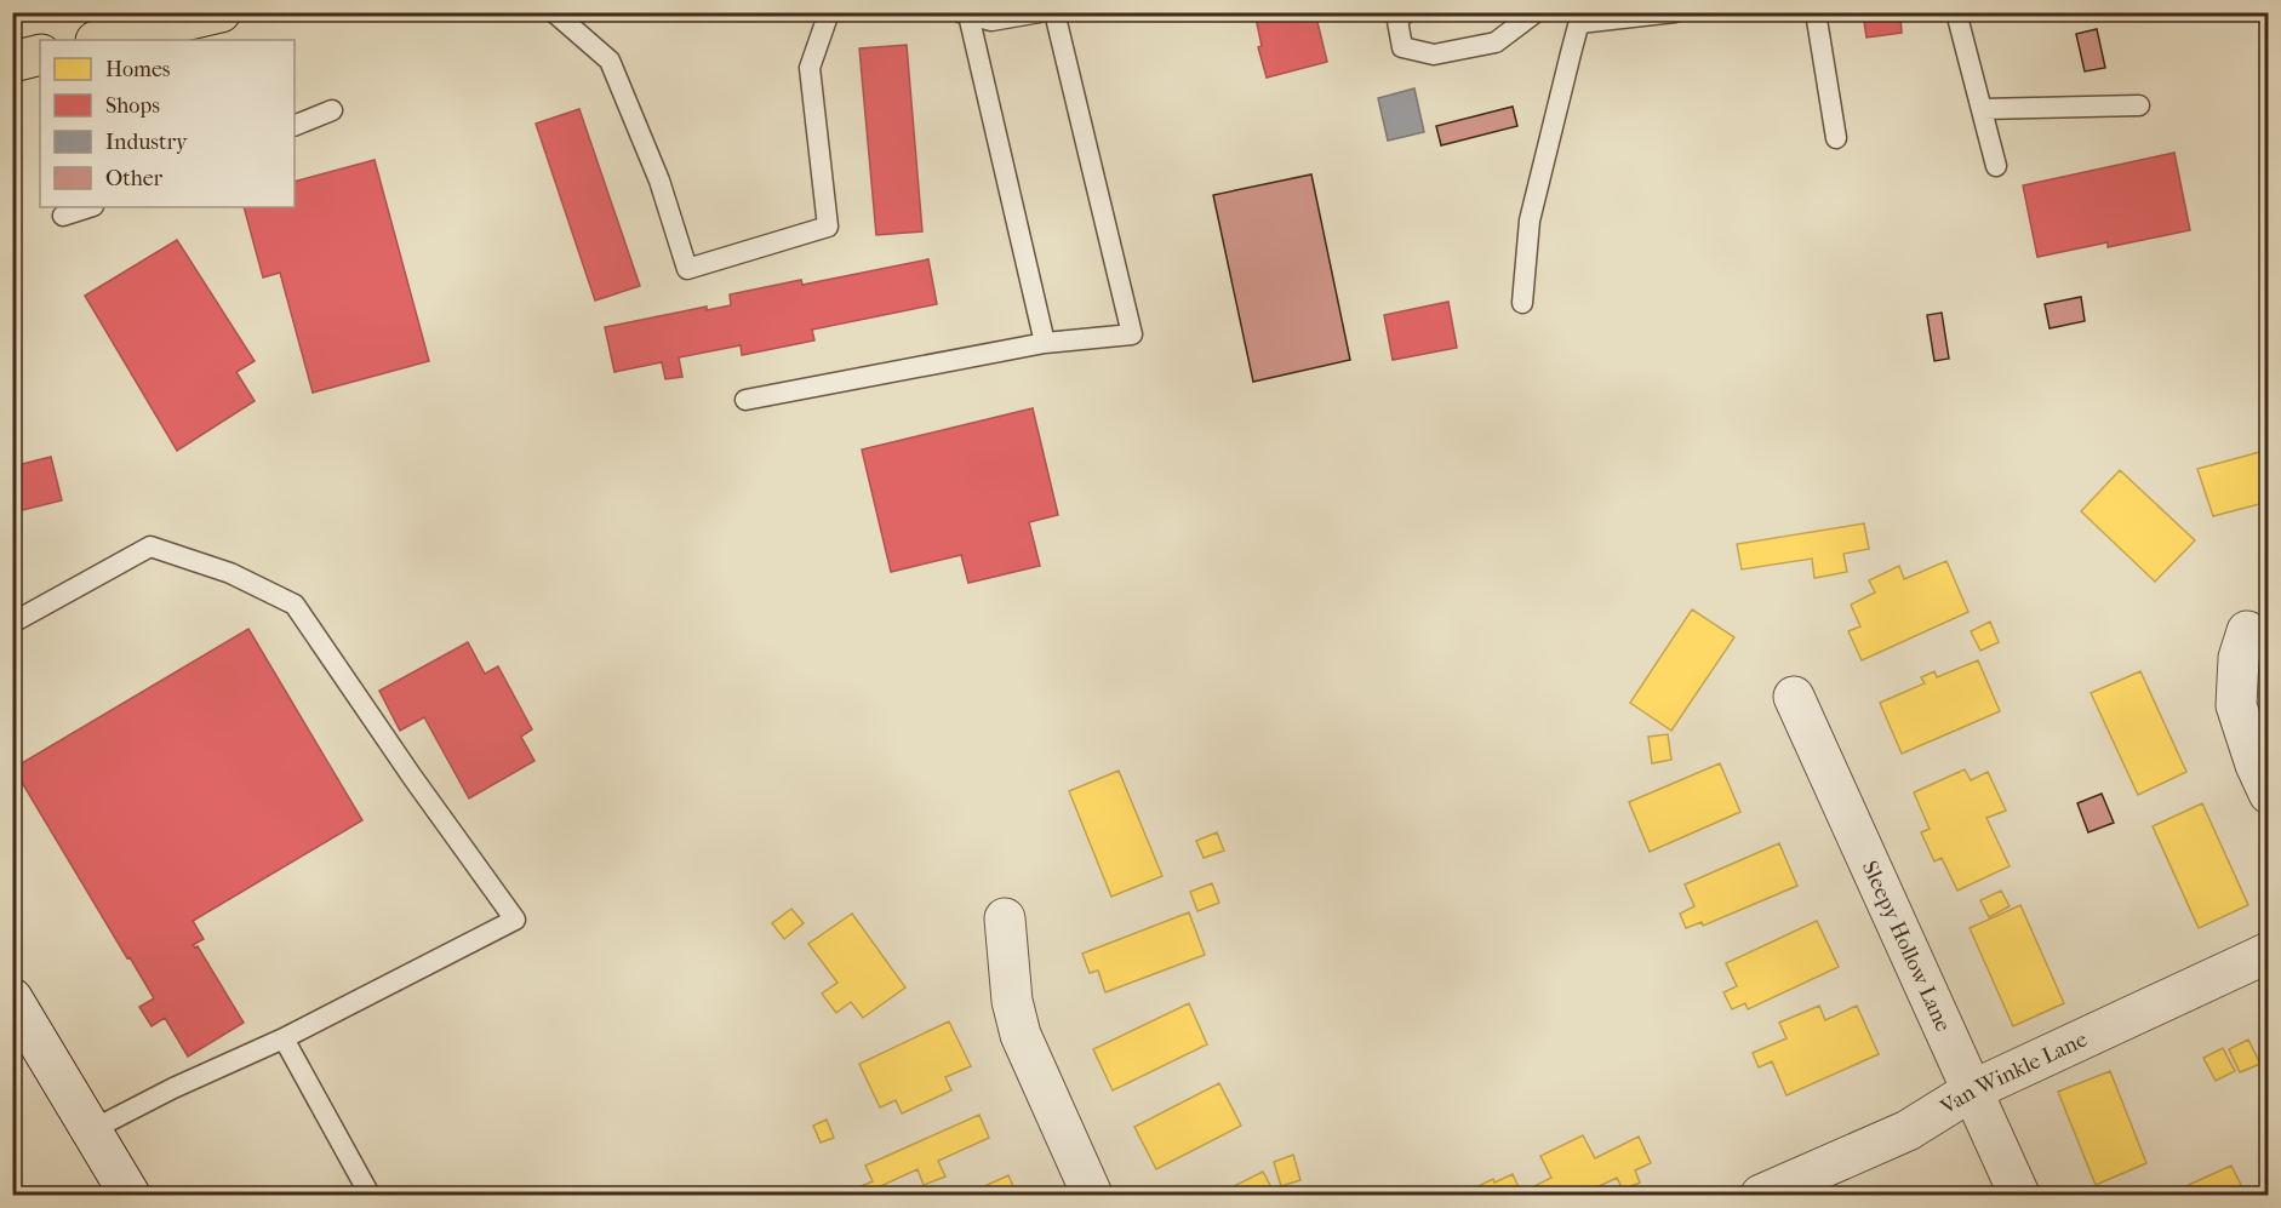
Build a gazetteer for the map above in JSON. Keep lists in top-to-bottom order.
{
  "streets": {
    "street": ["Sleepy Hollow Lane", "Van Winkle Lane"]
  },
  "crossings": [
    ["Sleepy Hollow Lane", "Van Winkle Lane"]
  ],
  "legend": [
    "Homes",
    "Shops",
    "Industry",
    "Other"
  ]
}
